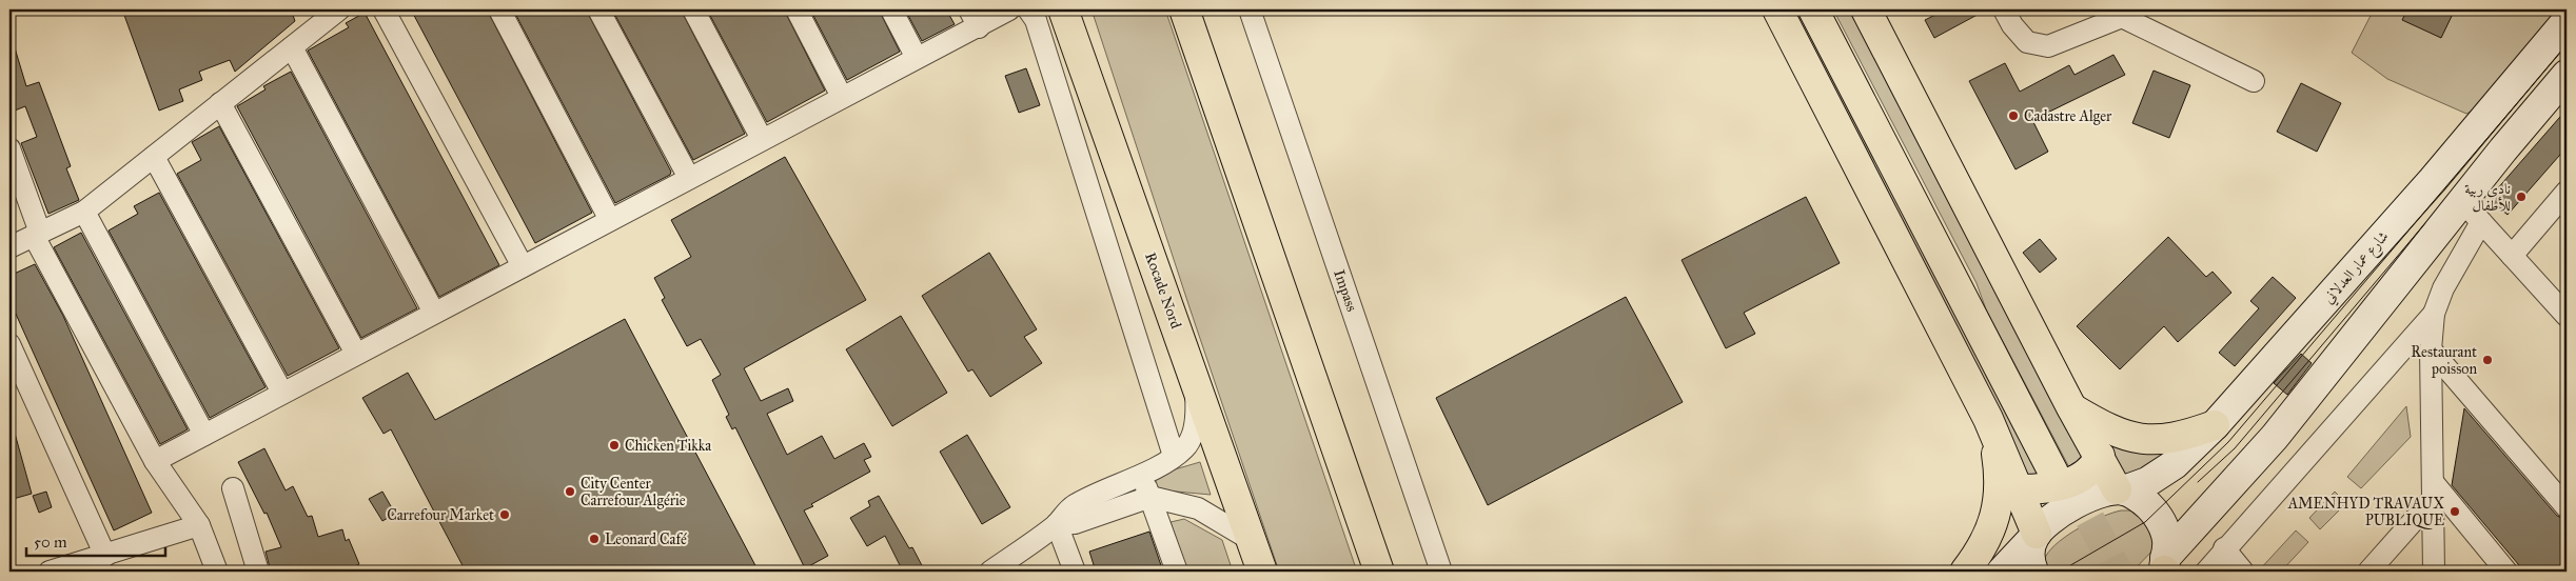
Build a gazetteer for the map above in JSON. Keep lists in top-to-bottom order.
{
  "streets": {
    "highway": ["Rocade Nord"],
    "main road": ["شارع عمار العدلاني"],
    "street": ["Impass"]
  },
  "places": [
    "Cadastre Alger",
    "نادي ربية للأطفال",
    "Restaurant poisson",
    "Chicken Tikka",
    "City Center Carrefour Algérie",
    "AMENHYD TRAVAUX PUBLIQUE",
    "Carrefour Market",
    "Leonard Café"
  ],
  "scale_bar": "50 m"
}
